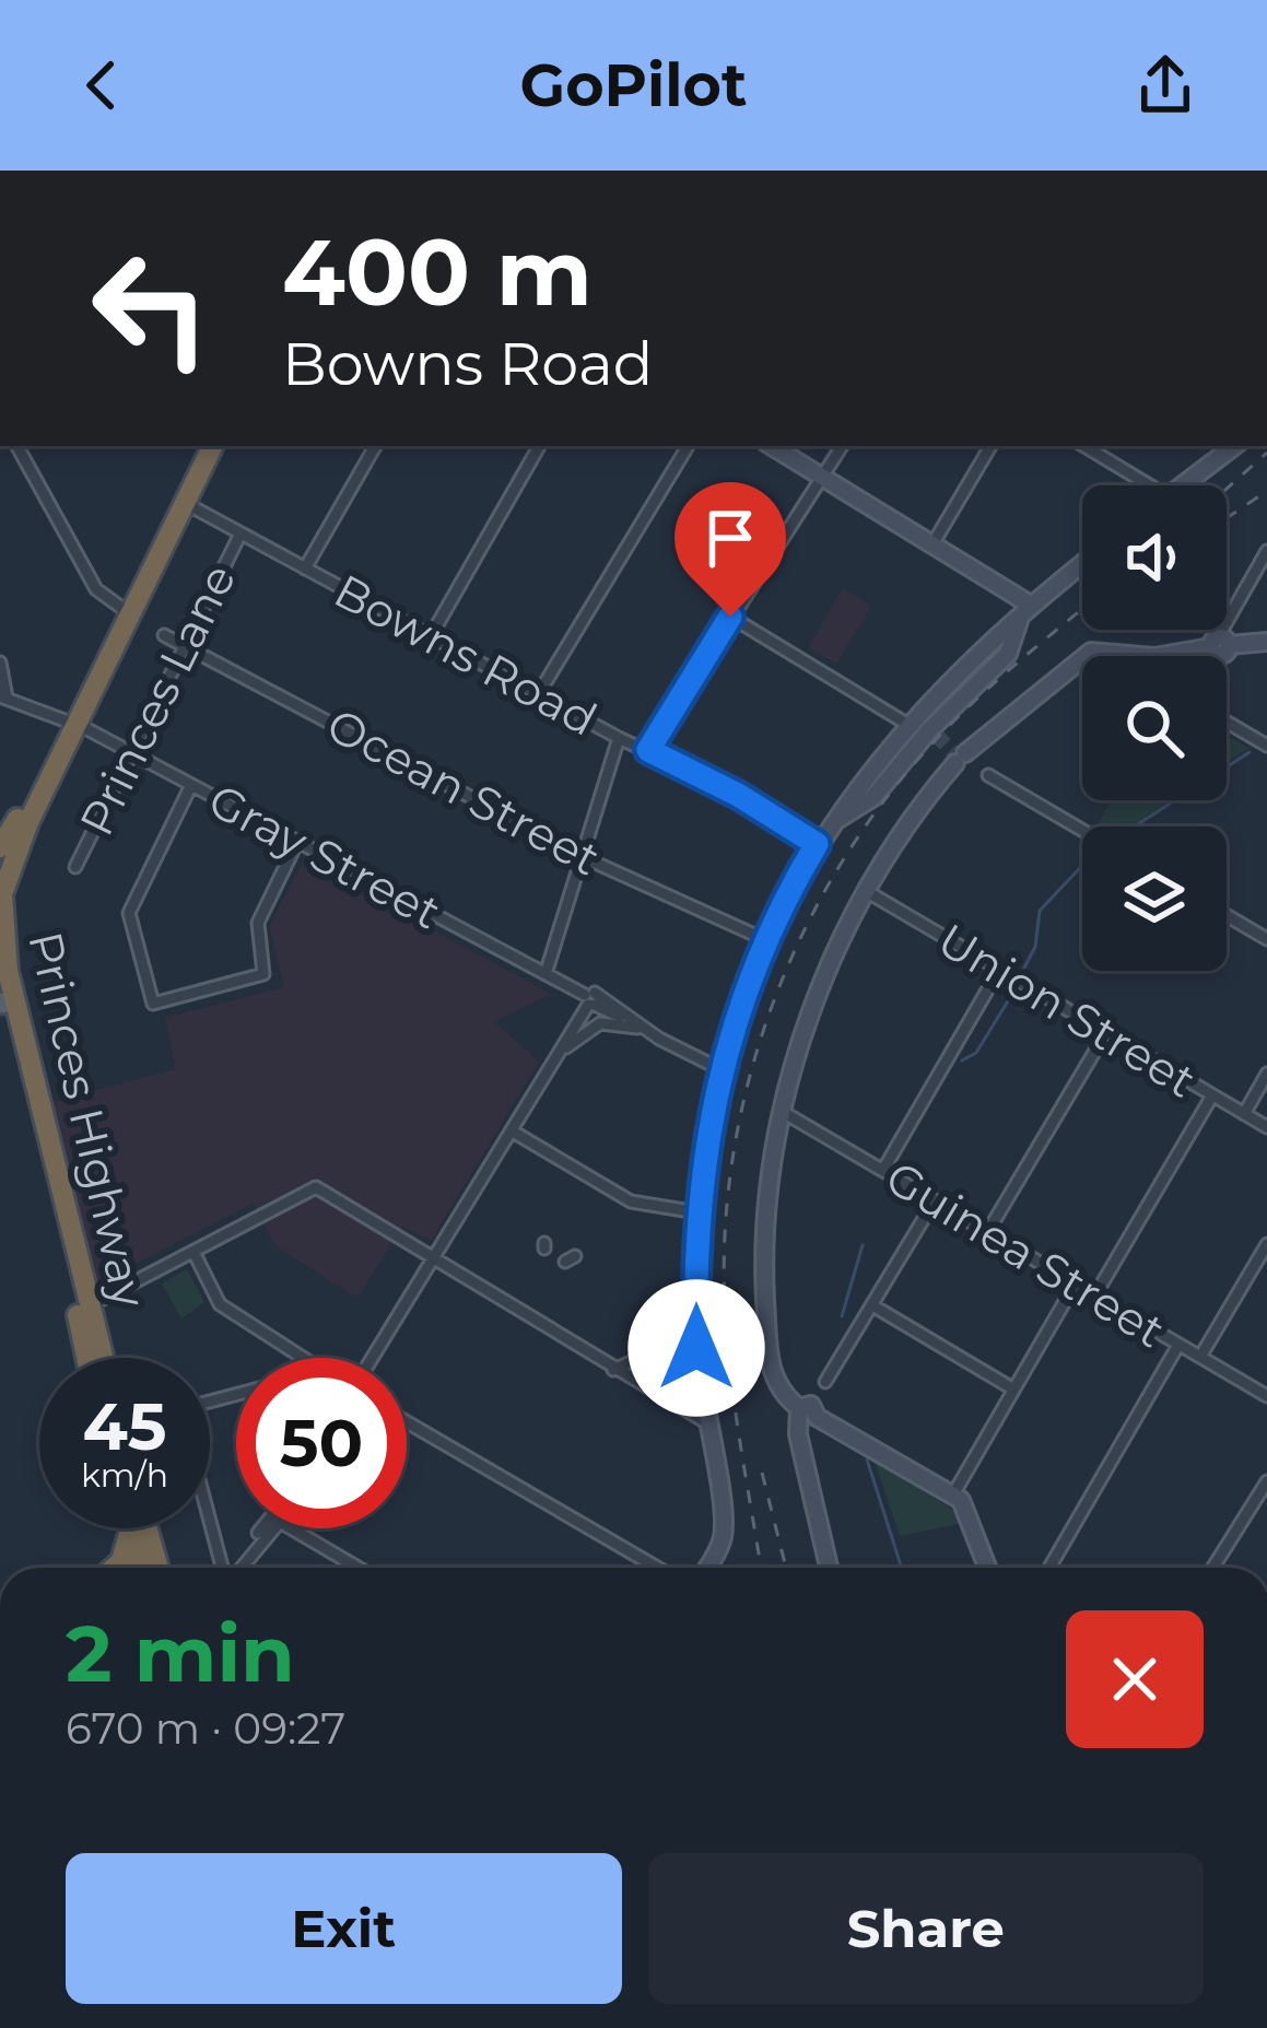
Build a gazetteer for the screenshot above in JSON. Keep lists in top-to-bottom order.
{
  "streets": {
    "highway": ["Princes Highway"],
    "street": [
      "Bowns Road",
      "Princes Lane",
      "Ocean Street",
      "Gray Street",
      "Union Street",
      "Guinea Street"
    ]
  },
  "crossings": [
    ["Bowns Road", "Princes Lane"],
    ["Bowns Road", "Princes Highway"],
    ["Princes Lane", "Ocean Street"],
    ["Princes Lane", "Gray Street"],
    ["Gray Street", "Princes Highway"]
  ],
  "page": {
    "header": "GoPilot",
    "turn": ["400 m", "Bowns Road"],
    "speed": "45 km/h",
    "limit": "50",
    "heading": ["2 min", "670 m · 09:27"],
    "buttons": ["Exit", "Share"]
  }
}
